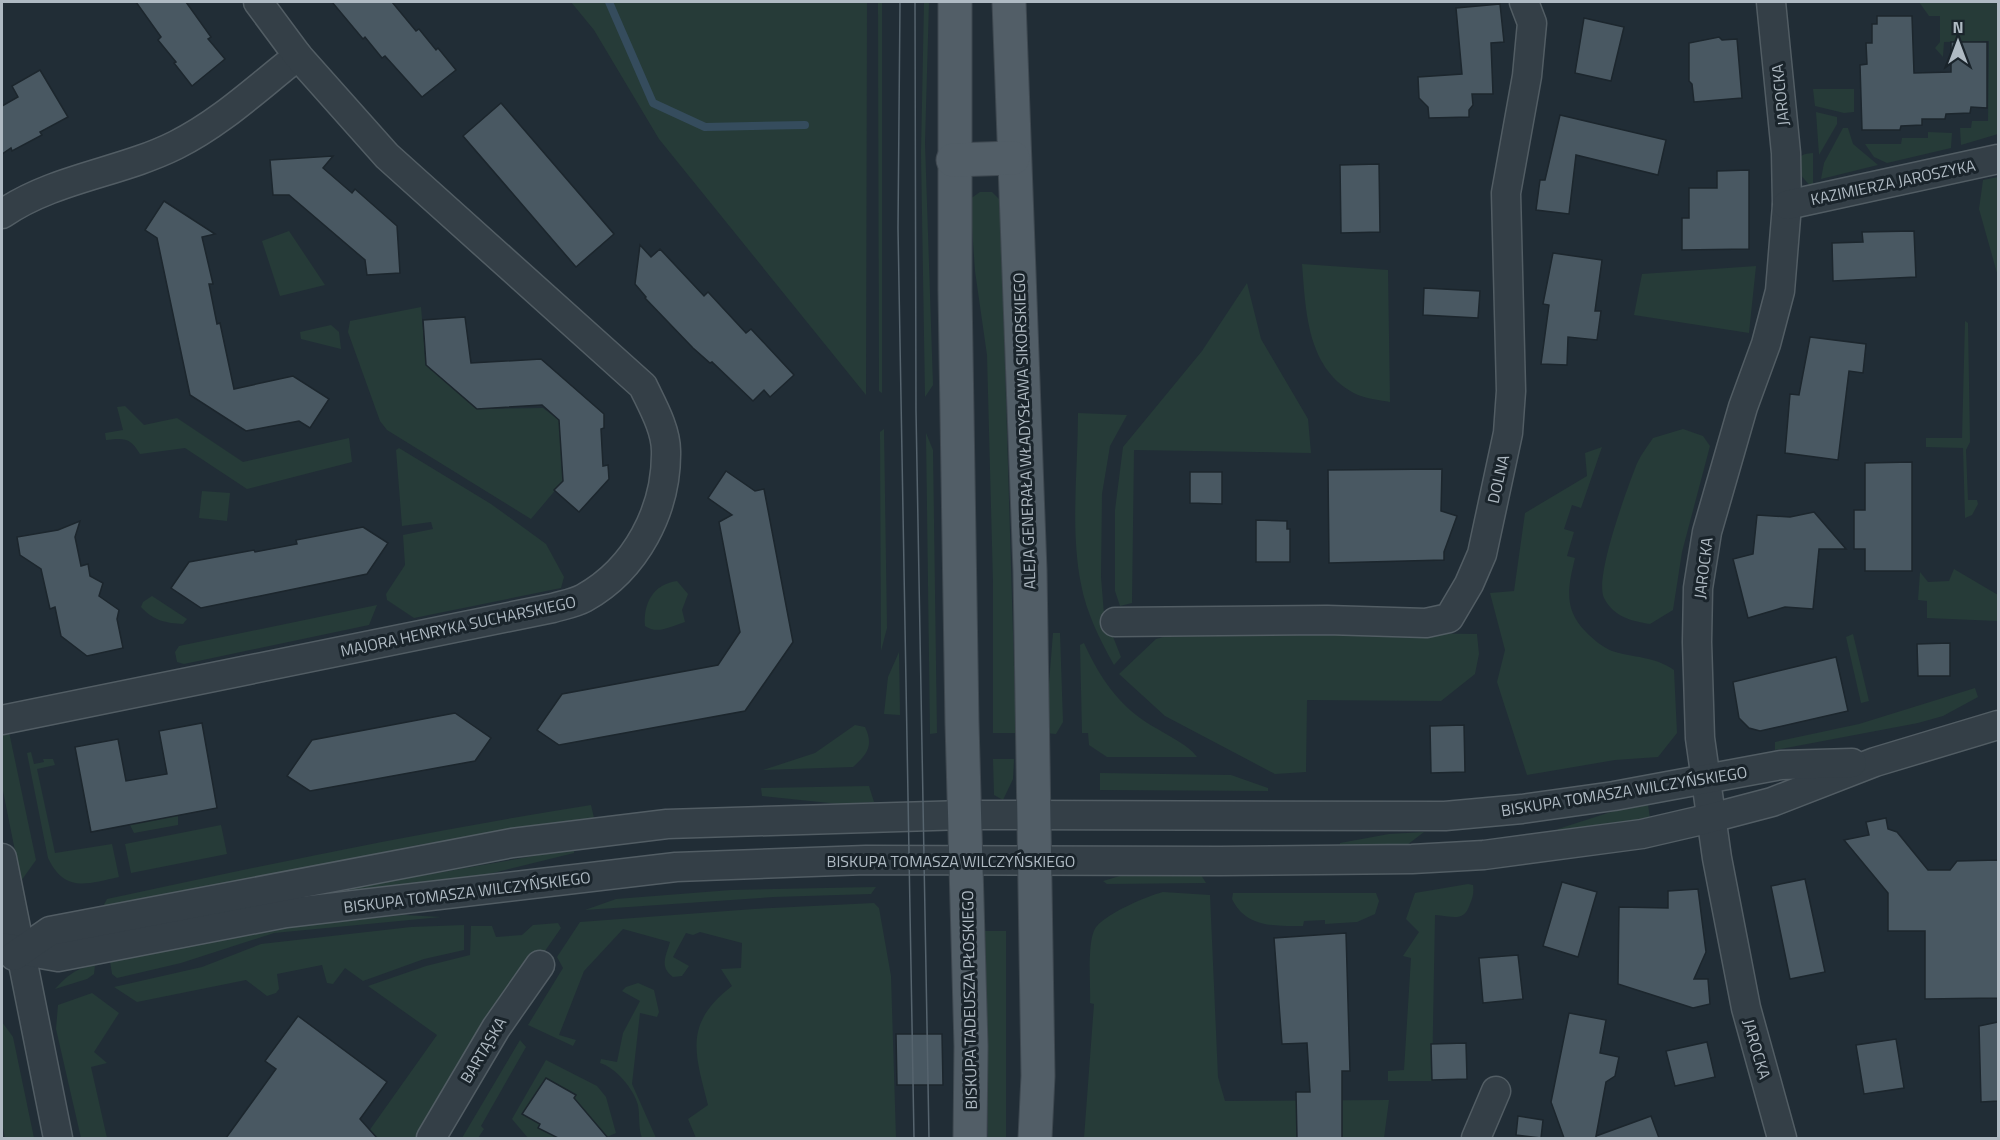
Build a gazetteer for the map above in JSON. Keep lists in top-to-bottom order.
{
  "streets": {
    "main road": ["ALEJA GENERAŁA WŁADYSŁAWA SIKORSKIEGO", "BISKUPA TADEUSZA PŁOSKIEGO"],
    "street": [
      "JAROCKA",
      "KAZIMIERZA JAROSZYKA",
      "DOLNA",
      "MAJORA HENRYKA SUCHARSKIEGO",
      "BISKUPA TOMASZA WILCZYŃSKIEGO",
      "BARTĄSKA"
    ]
  },
  "crossings": [
    ["JAROCKA", "KAZIMIERZA JAROSZYKA"],
    ["JAROCKA", "BISKUPA TOMASZA WILCZYŃSKIEGO"],
    ["ALEJA GENERAŁA WŁADYSŁAWA SIKORSKIEGO", "BISKUPA TOMASZA WILCZYŃSKIEGO"],
    ["BISKUPA TOMASZA WILCZYŃSKIEGO", "BISKUPA TADEUSZA PŁOSKIEGO"]
  ],
  "north": "top"
}
